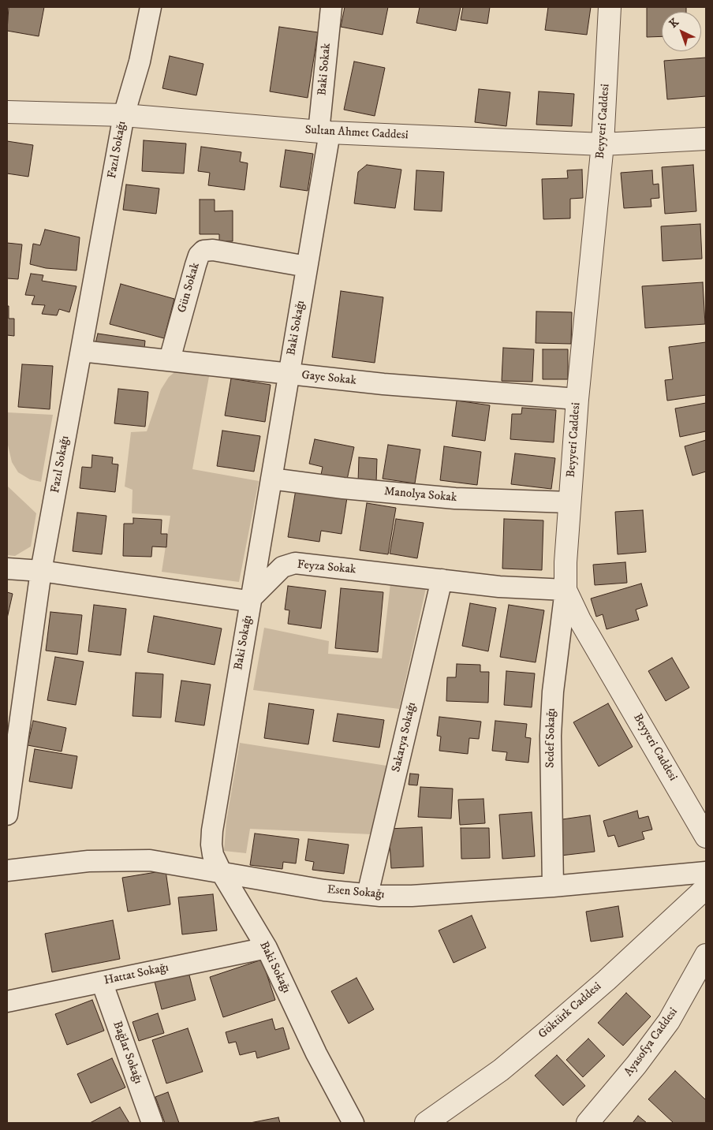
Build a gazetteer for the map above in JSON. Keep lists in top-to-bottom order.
{
  "streets": {
    "street": [
      "Baki Sokak",
      "Beyyeri Caddesi",
      "Sultan Ahmet Caddesi",
      "Fazıl Sokağı",
      "Gün Sokak",
      "Baki Sokağı",
      "Gaye Sokak",
      "Manolya Sokak",
      "Feyza Sokak",
      "Sakarya Sokağı",
      "Sedef Sokağı",
      "Esen Sokağı",
      "Hattat Sokağı",
      "Göktürk Caddesi",
      "Ayasofya Caddesi",
      "Bağlar Sokağı"
    ]
  },
  "crossings": [
    ["Baki Sokak", "Sultan Ahmet Caddesi"],
    ["Baki Sokak", "Baki Sokağı"],
    ["Beyyeri Caddesi", "Sultan Ahmet Caddesi"],
    ["Beyyeri Caddesi", "Gaye Sokak"],
    ["Beyyeri Caddesi", "Manolya Sokak"],
    ["Beyyeri Caddesi", "Feyza Sokak"],
    ["Beyyeri Caddesi", "Sedef Sokağı"],
    ["Sultan Ahmet Caddesi", "Fazıl Sokağı"],
    ["Sultan Ahmet Caddesi", "Baki Sokağı"],
    ["Fazıl Sokağı", "Gaye Sokak"],
    ["Gün Sokak", "Baki Sokağı"],
    ["Gün Sokak", "Gaye Sokak"],
    ["Baki Sokağı", "Gaye Sokak"],
    ["Baki Sokağı", "Manolya Sokak"],
    ["Baki Sokağı", "Feyza Sokak"],
    ["Baki Sokağı", "Esen Sokağı"],
    ["Baki Sokağı", "Hattat Sokağı"],
    ["Feyza Sokak", "Sakarya Sokağı"],
    ["Feyza Sokak", "Sedef Sokağı"],
    ["Sakarya Sokağı", "Esen Sokağı"],
    ["Sedef Sokağı", "Esen Sokağı"],
    ["Hattat Sokağı", "Bağlar Sokağı"]
  ],
  "north": "top left"
}
